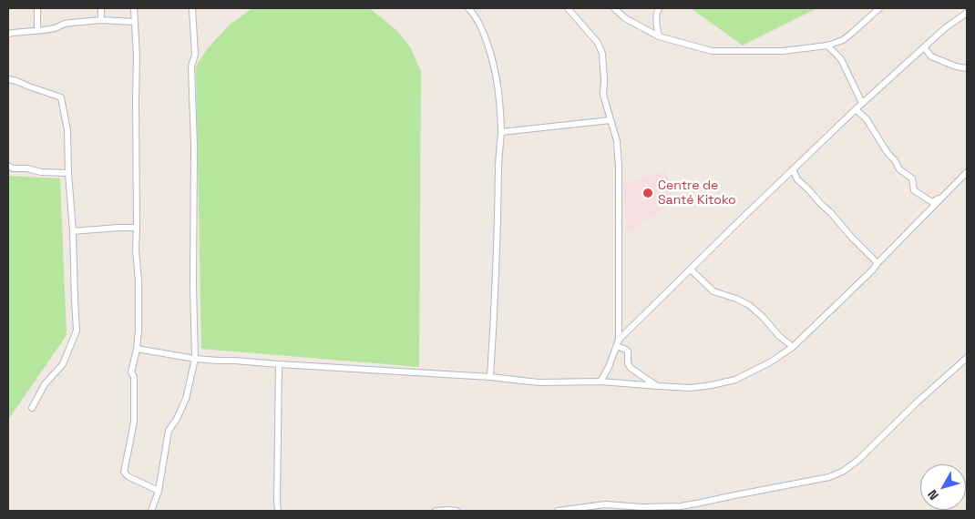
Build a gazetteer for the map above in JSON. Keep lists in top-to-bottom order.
{
  "places": ["Centre de Santé Kitoko"],
  "north": "bottom left"
}
